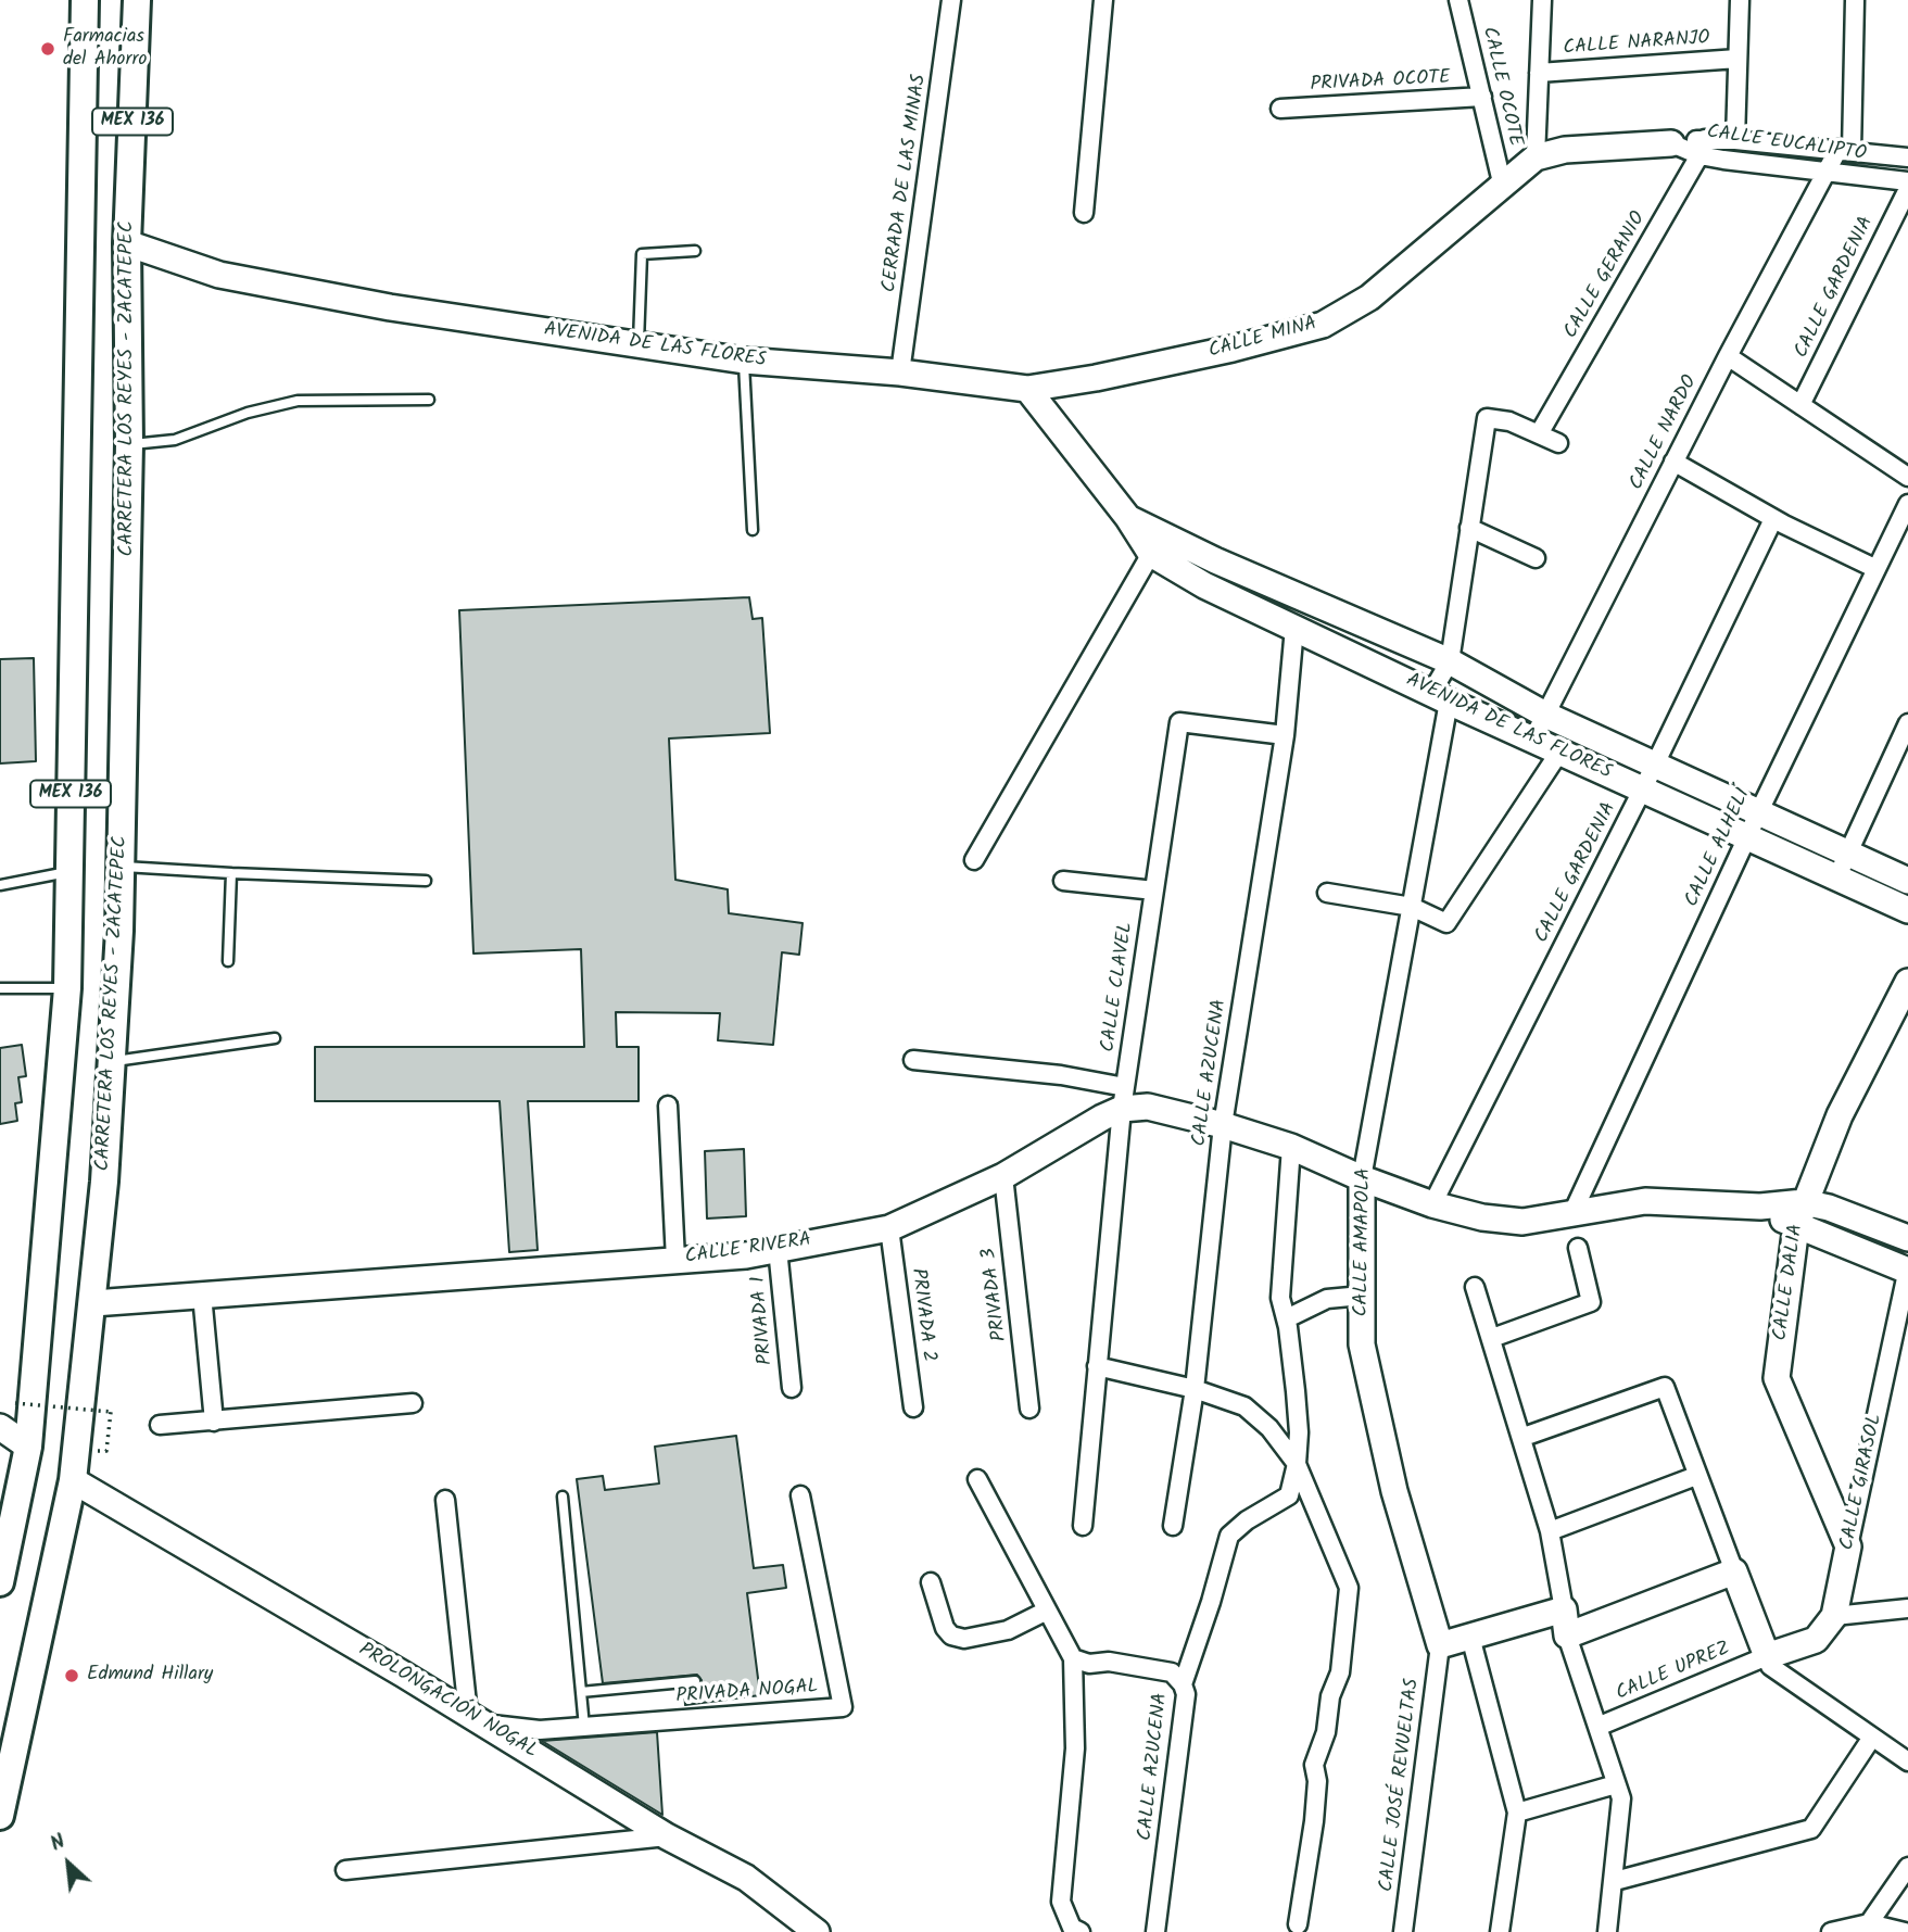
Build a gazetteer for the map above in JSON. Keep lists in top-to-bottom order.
{
  "streets": {
    "main road": [
      "MEX 136",
      "CALLE MINA",
      "AVENIDA DE LAS FLORES",
      "CARRETERA LOS REYES - ZACATEPEC",
      "CALLE AMAPOLA",
      "CALLE RIVERA",
      "CALLE DALIA",
      "CALLE GIRASOL",
      "PROLONGACIÓN NOGAL"
    ],
    "street": [
      "CALLE NARANJO",
      "PRIVADA OCOTE",
      "CALLE OCOTE",
      "CALLE EUCALIPTO",
      "CERRADA DE LAS MINAS",
      "CALLE GERANIO",
      "CALLE GARDENIA",
      "CALLE NARDO",
      "CALLE ALHELÍ",
      "CALLE CLAVEL",
      "CALLE AZUCENA",
      "PRIVADA 3",
      "PRIVADA 2",
      "PRIVADA 1",
      "CALLE UPREZ",
      "PRIVADA NOGAL",
      "CALLE JOSÉ REVUELTAS"
    ]
  },
  "crossings": [
    ["PRIVADA OCOTE", "CALLE OCOTE"],
    ["CALLE OCOTE", "CALLE MINA"],
    ["CALLE EUCALIPTO", "CALLE GERANIO"],
    ["CALLE EUCALIPTO", "CALLE NARDO"],
    ["CERRADA DE LAS MINAS", "AVENIDA DE LAS FLORES"],
    ["CALLE GARDENIA", "AVENIDA DE LAS FLORES"],
    ["CALLE GARDENIA", "CALLE RIVERA"],
    ["CALLE MINA", "AVENIDA DE LAS FLORES"],
    ["AVENIDA DE LAS FLORES", "CARRETERA LOS REYES - ZACATEPEC"],
    ["AVENIDA DE LAS FLORES", "CALLE NARDO"],
    ["AVENIDA DE LAS FLORES", "CALLE ALHELÍ"],
    ["AVENIDA DE LAS FLORES", "CALLE AZUCENA"],
    ["AVENIDA DE LAS FLORES", "CALLE AMAPOLA"],
    ["CARRETERA LOS REYES - ZACATEPEC", "CALLE RIVERA"],
    ["CARRETERA LOS REYES - ZACATEPEC", "PROLONGACIÓN NOGAL"],
    ["CALLE ALHELÍ", "CALLE RIVERA"],
    ["CALLE CLAVEL", "CALLE AZUCENA"],
    ["CALLE CLAVEL", "CALLE RIVERA"],
    ["CALLE AZUCENA", "CALLE RIVERA"],
    ["CALLE AMAPOLA", "CALLE RIVERA"],
    ["CALLE AMAPOLA", "CALLE JOSÉ REVUELTAS"],
    ["CALLE RIVERA", "CALLE DALIA"],
    ["CALLE RIVERA", "PRIVADA 3"],
    ["CALLE RIVERA", "PRIVADA 2"],
    ["CALLE RIVERA", "PRIVADA 1"],
    ["CALLE DALIA", "CALLE GIRASOL"],
    ["PRIVADA NOGAL", "PROLONGACIÓN NOGAL"]
  ],
  "places": ["Farmacias del Ahorro", "Edmund Hillary"],
  "north": "top left"
}
